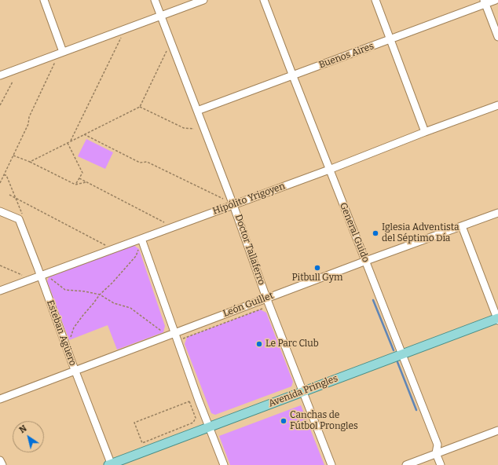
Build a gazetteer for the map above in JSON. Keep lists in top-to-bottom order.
{
  "streets": {
    "main road": ["Avenida Pringles"],
    "street": [
      "Buenos Aires",
      "Hipólito Yrigoyen",
      "General Guido",
      "Doctor Tallaferro",
      "León Guillet",
      "Esteban Agüero"
    ]
  },
  "crossings": [
    ["Buenos Aires", "General Guido"],
    ["Buenos Aires", "Doctor Tallaferro"],
    ["Hipólito Yrigoyen", "General Guido"],
    ["Hipólito Yrigoyen", "Doctor Tallaferro"],
    ["Hipólito Yrigoyen", "Esteban Agüero"],
    ["General Guido", "León Guillet"],
    ["General Guido", "Avenida Pringles"],
    ["Doctor Tallaferro", "León Guillet"],
    ["Doctor Tallaferro", "Avenida Pringles"],
    ["León Guillet", "Esteban Agüero"],
    ["Esteban Agüero", "Avenida Pringles"]
  ],
  "places": [
    "Iglesia Adventista del Séptimo Día",
    "Pitbull Gym",
    "Le Parc Club",
    "Canchas de Fútbol Prongles"
  ],
  "north": "top left"
}
